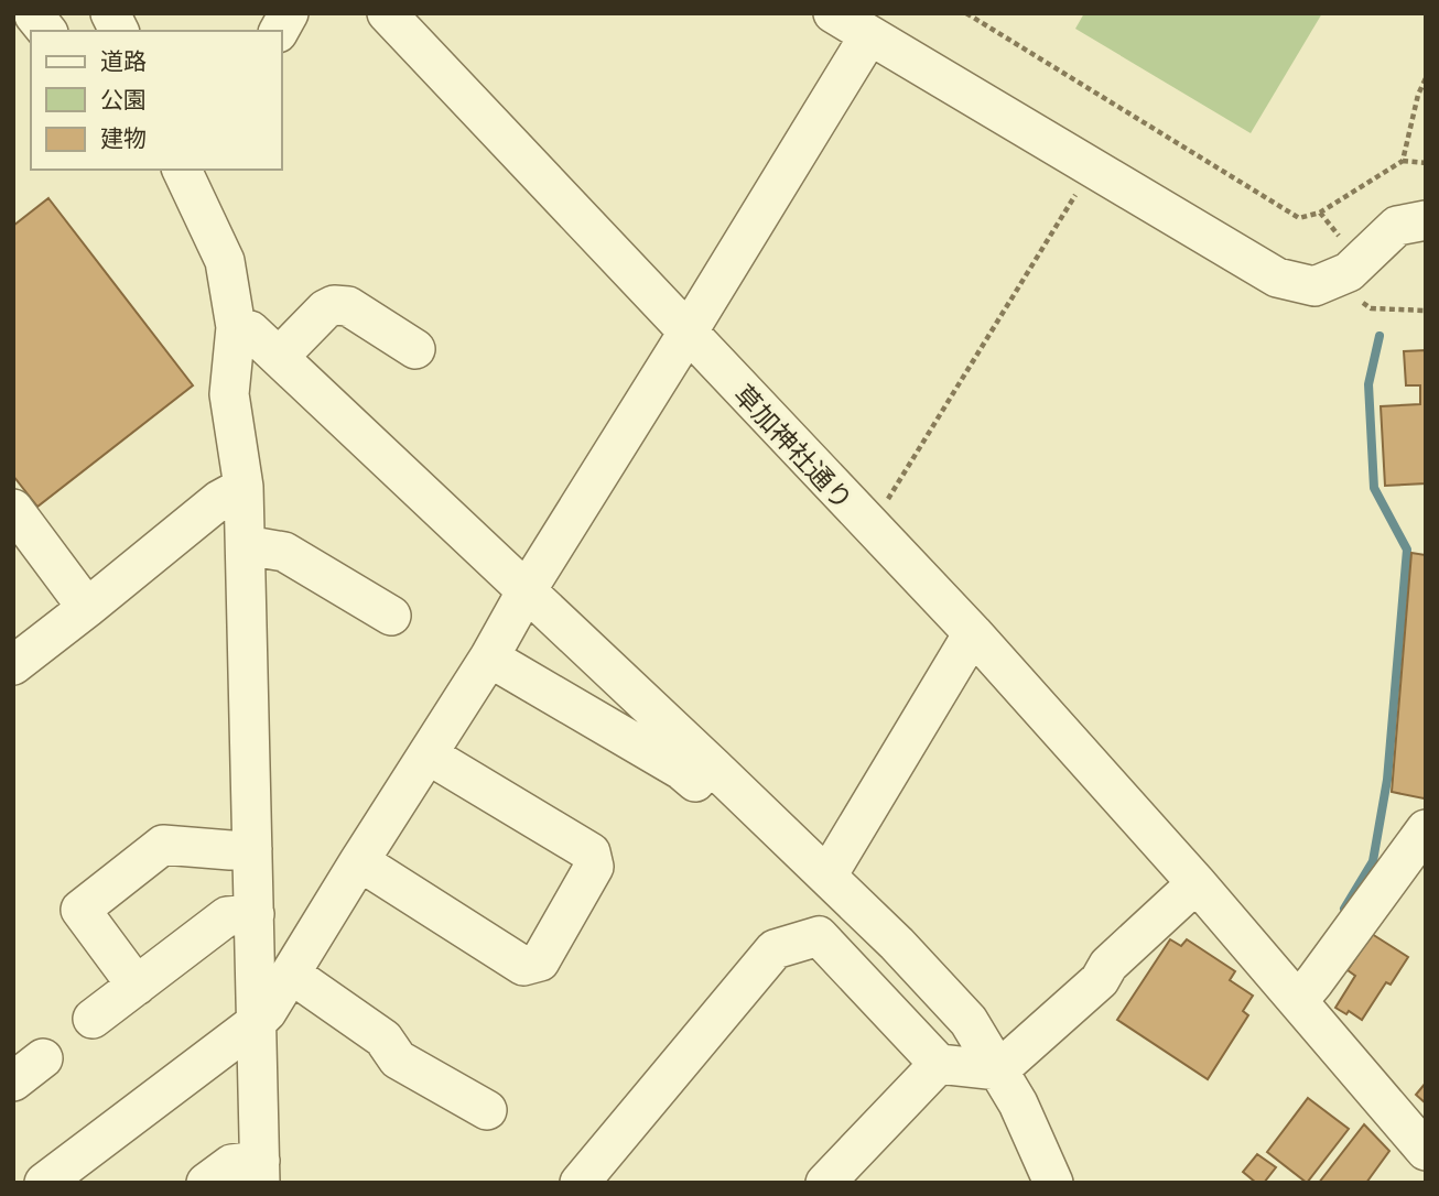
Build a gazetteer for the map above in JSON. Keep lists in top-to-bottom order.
{
  "streets": {
    "street": ["草加神社通り"]
  },
  "legend": ["道路", "公園", "建物"]
}
